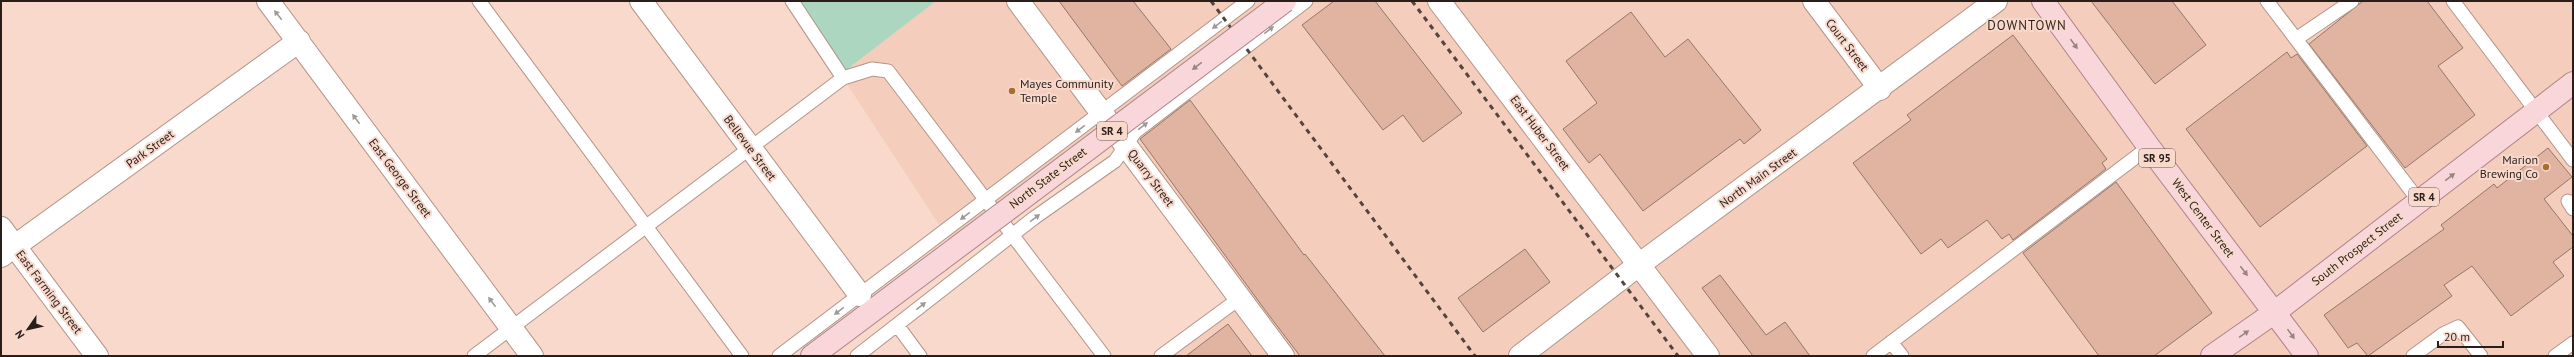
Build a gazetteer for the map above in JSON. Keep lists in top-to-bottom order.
{
  "streets": {
    "main road": [
      "SR 4",
      "SR 95",
      "North State Street",
      "West Center Street",
      "South Prospect Street"
    ],
    "street": [
      "Court Street",
      "East Huber Street",
      "Bellevue Street",
      "Park Street",
      "East George Street",
      "Quarry Street",
      "North Main Street",
      "East Farming Street"
    ]
  },
  "crossings": [
    ["Court Street", "North Main Street"],
    ["SR 4", "West Center Street"],
    ["SR 4", "South Prospect Street"],
    ["East Huber Street", "North Main Street"],
    ["Park Street", "East George Street"],
    ["Park Street", "East Farming Street"],
    ["West Center Street", "South Prospect Street"]
  ],
  "one_way": [
    "East George Street",
    "North State Street",
    "West Center Street",
    "South Prospect Street"
  ],
  "districts": ["DOWNTOWN"],
  "places": ["Mayes Community Temple", "Marion Brewing Co"],
  "scale_bar": "20 m",
  "north": "bottom left"
}
